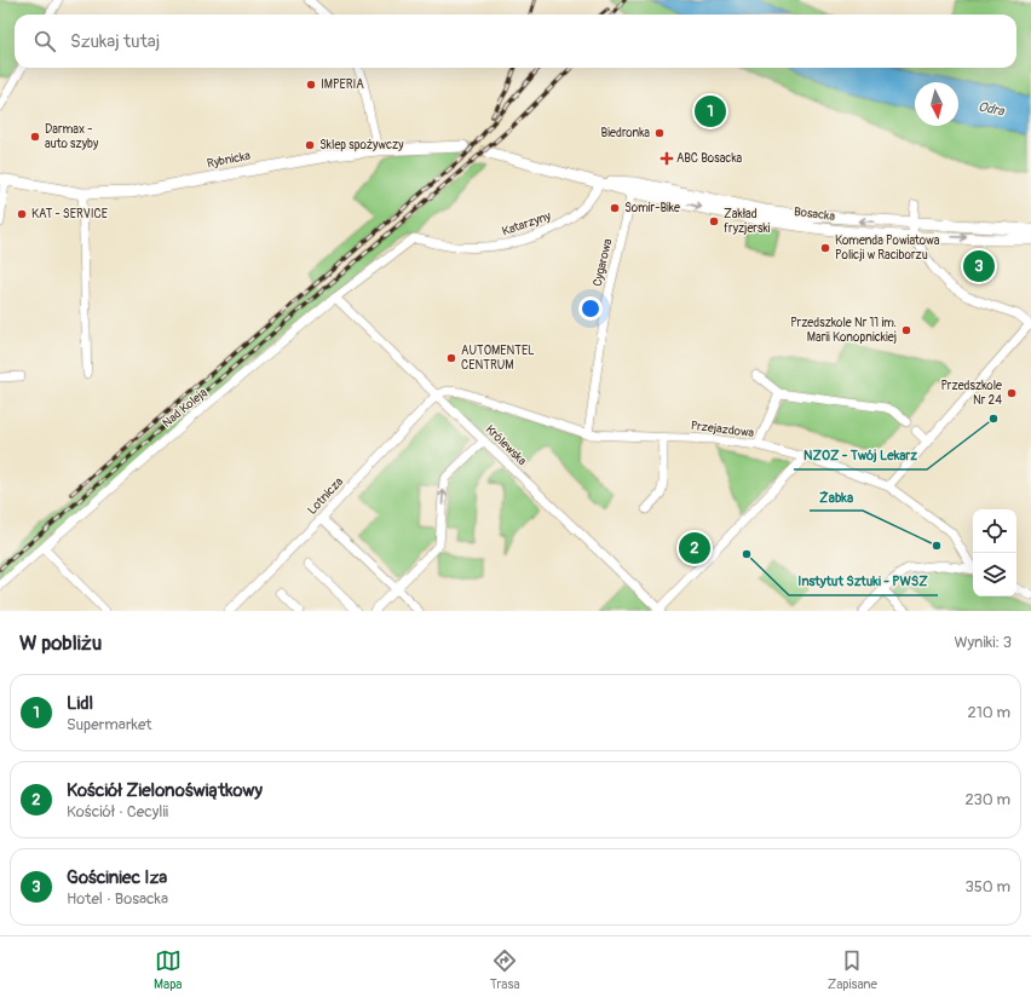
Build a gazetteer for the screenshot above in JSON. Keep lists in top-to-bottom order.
{
  "streets": {
    "street": [
      "Rybnicka",
      "Bosacka",
      "Katarzyny",
      "Cygarowa",
      "Nad Koleją",
      "Przejazdowa",
      "Królewska",
      "Lotnicza"
    ]
  },
  "crossings": [
    ["Bosacka", "Katarzyny"],
    ["Bosacka", "Cygarowa"],
    ["Katarzyny", "Nad Koleją"],
    ["Cygarowa", "Przejazdowa"],
    ["Nad Koleją", "Królewska"],
    ["Przejazdowa", "Królewska"],
    ["Przejazdowa", "Lotnicza"],
    ["Królewska", "Lotnicza"]
  ],
  "water": ["Odra"],
  "places": {
    "other": [
      "IMPERIA",
      "Biedronka",
      "Darmax - auto szyby",
      "Sklep spożywczy",
      "Somir-Bike",
      "KAT - SERVICE",
      "Zakład fryzjerski",
      "Komenda Powiatowa Policji w Raciborzu",
      "Przedszkole Nr 11 im. Marii Konopnickiej",
      "AUTOMENTEL CENTRUM",
      "Przedszkole Nr 24",
      "NZOZ - Twój Lekarz",
      "Żabka",
      "Instytut Sztuki - PWSZ"
    ],
    "health": ["ABC Bosacka"]
  },
  "north": "bottom",
  "page": {
    "search": "Szukaj tutaj",
    "pins": ["1", "3", "2"],
    "heading": ["W pobliżu", "Wyniki: 3"],
    "list": [
      {
        "mark": "1",
        "name": "Lidl",
        "note": "Supermarket",
        "value": "210 m"
      },
      {
        "mark": "2",
        "name": "Kościół Zielonoświątkowy",
        "note": "Kościół · Cecylii",
        "value": "230 m"
      },
      {
        "mark": "3",
        "name": "Gościniec Iza",
        "note": "Hotel · Bosacka",
        "value": "350 m"
      }
    ],
    "nav": ["Mapa", "Trasa", "Zapisane"]
  }
}
